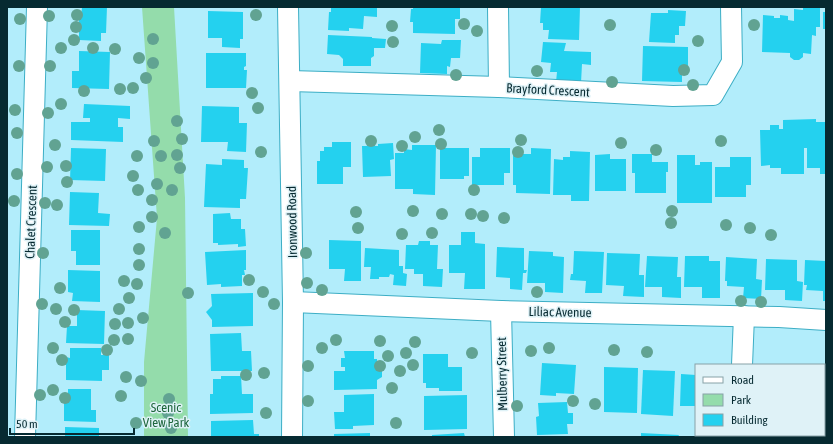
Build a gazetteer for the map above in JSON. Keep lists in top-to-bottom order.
{
  "streets": {
    "street": [
      "Brayford Crescent",
      "Chalet Crescent",
      "Ironwood Road",
      "Liliac Avenue",
      "Mulberry Street"
    ]
  },
  "crossings": [
    ["Brayford Crescent", "Ironwood Road"],
    ["Ironwood Road", "Liliac Avenue"],
    ["Liliac Avenue", "Mulberry Street"]
  ],
  "parks": ["Scenic View Park"],
  "legend": ["Road", "Park", "Building"],
  "scale_bar": "50 m"
}
